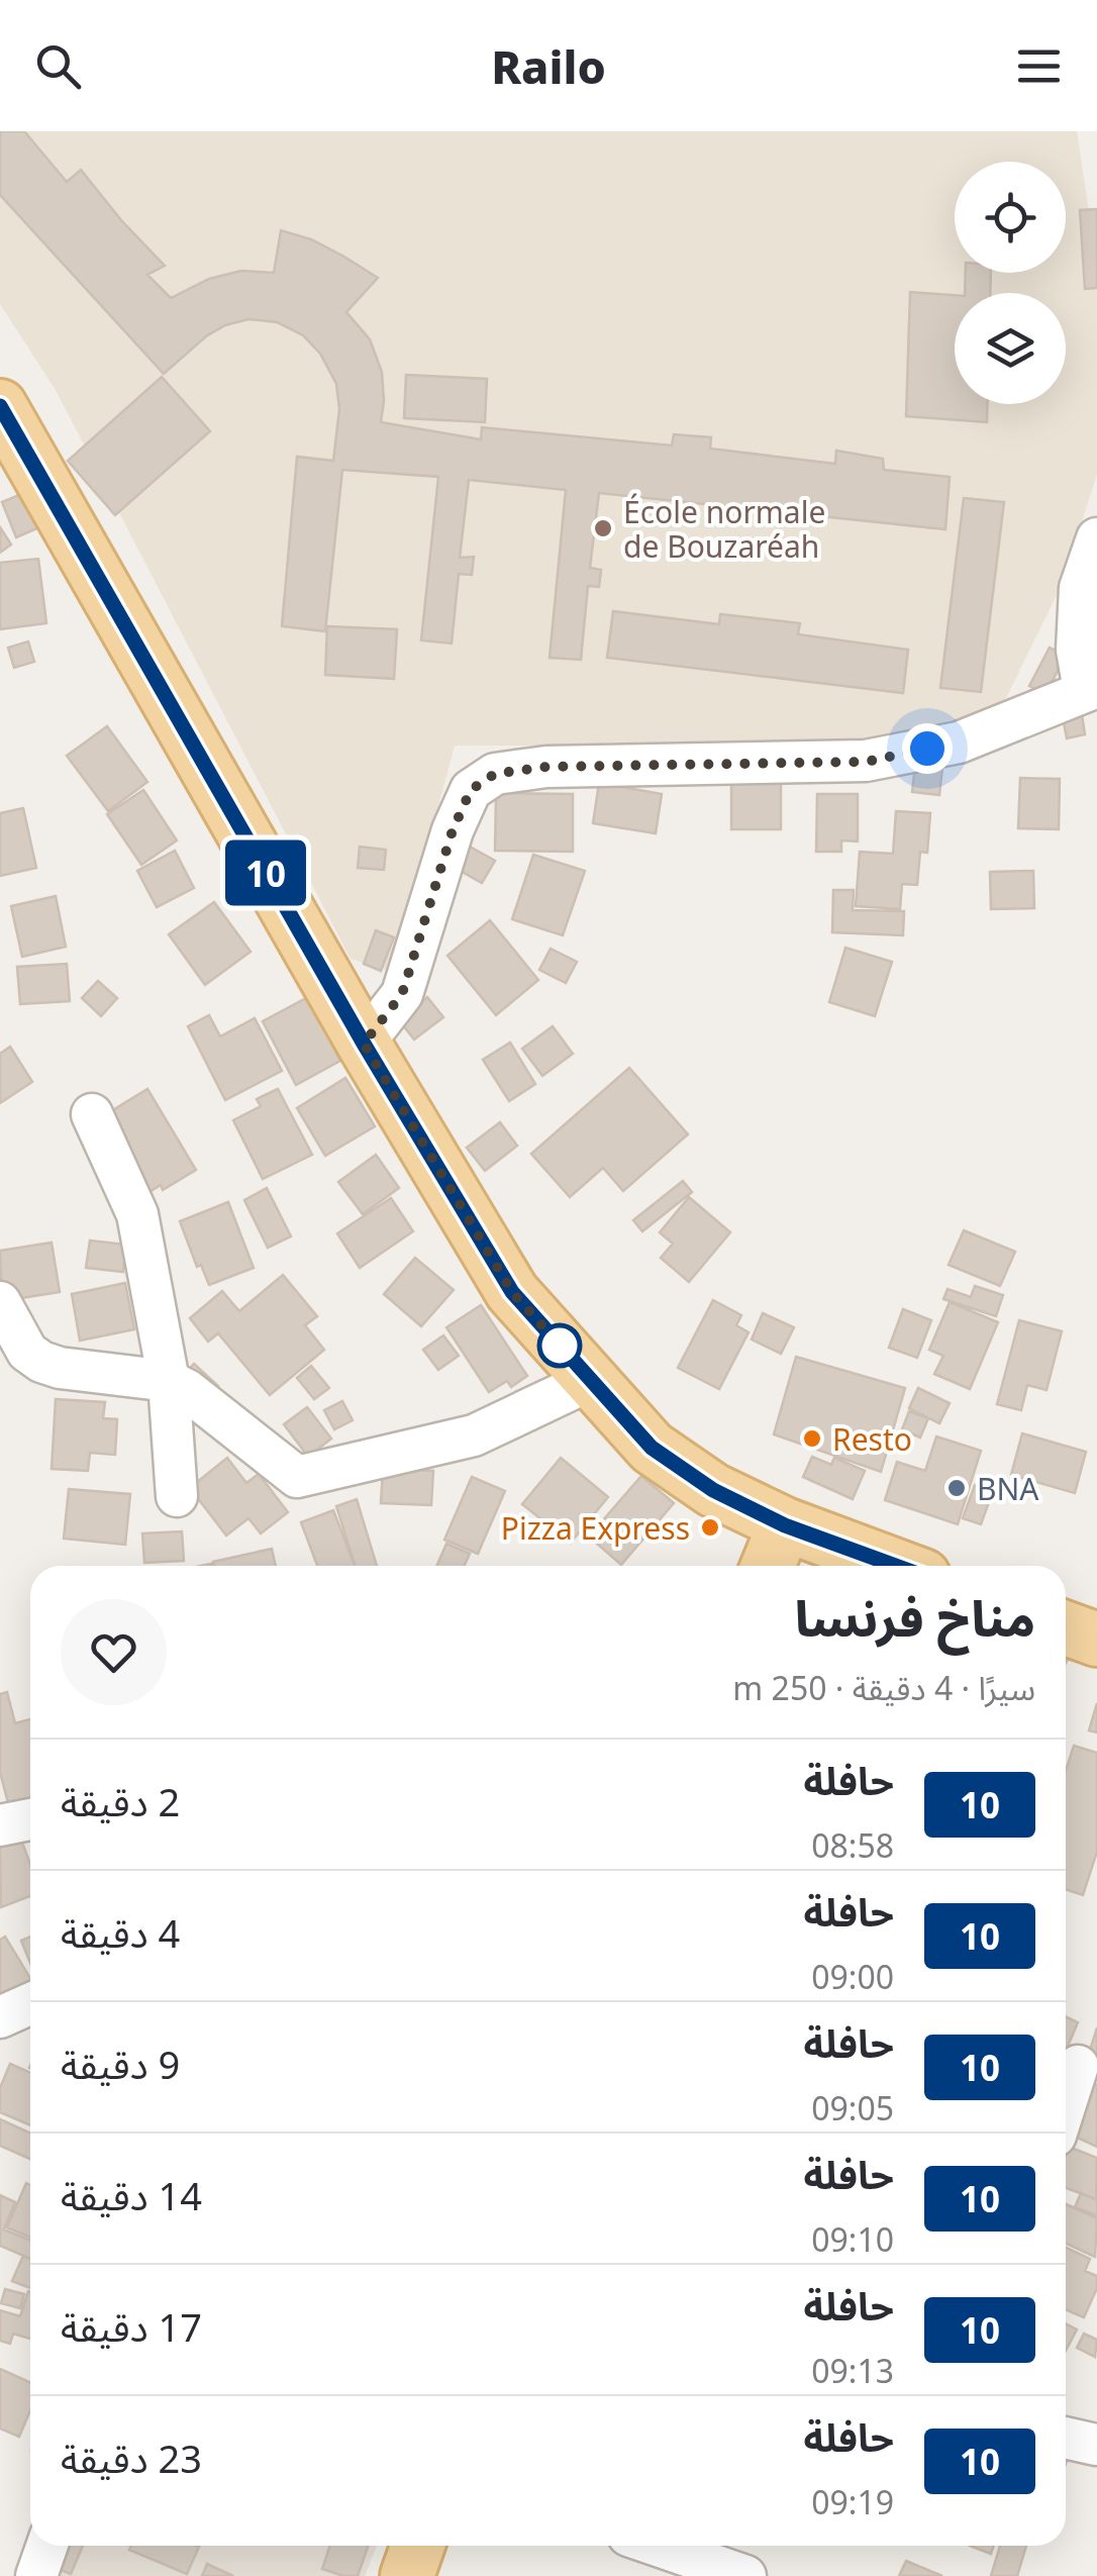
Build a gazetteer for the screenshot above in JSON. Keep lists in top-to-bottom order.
{
  "places": [
    "École normale de Bouzaréah",
    "Resto",
    "BNA",
    "Pizza Express"
  ],
  "lines": ["bus line 10"],
  "page": {
    "header": "Railo",
    "on_map": "10",
    "heading": ["مناخ فرنسا", "سيرًا · 4 دقيقة · 250 m"],
    "list": [
      {
        "mark": "10",
        "name": "حافلة",
        "note": "08:58",
        "value": "2 دقيقة"
      },
      {
        "mark": "10",
        "name": "حافلة",
        "note": "09:00",
        "value": "4 دقيقة"
      },
      {
        "mark": "10",
        "name": "حافلة",
        "note": "09:05",
        "value": "9 دقيقة"
      },
      {
        "mark": "10",
        "name": "حافلة",
        "note": "09:10",
        "value": "14 دقيقة"
      },
      {
        "mark": "10",
        "name": "حافلة",
        "note": "09:13",
        "value": "17 دقيقة"
      },
      {
        "mark": "10",
        "name": "حافلة",
        "note": "09:19",
        "value": "23 دقيقة"
      }
    ]
  }
}
